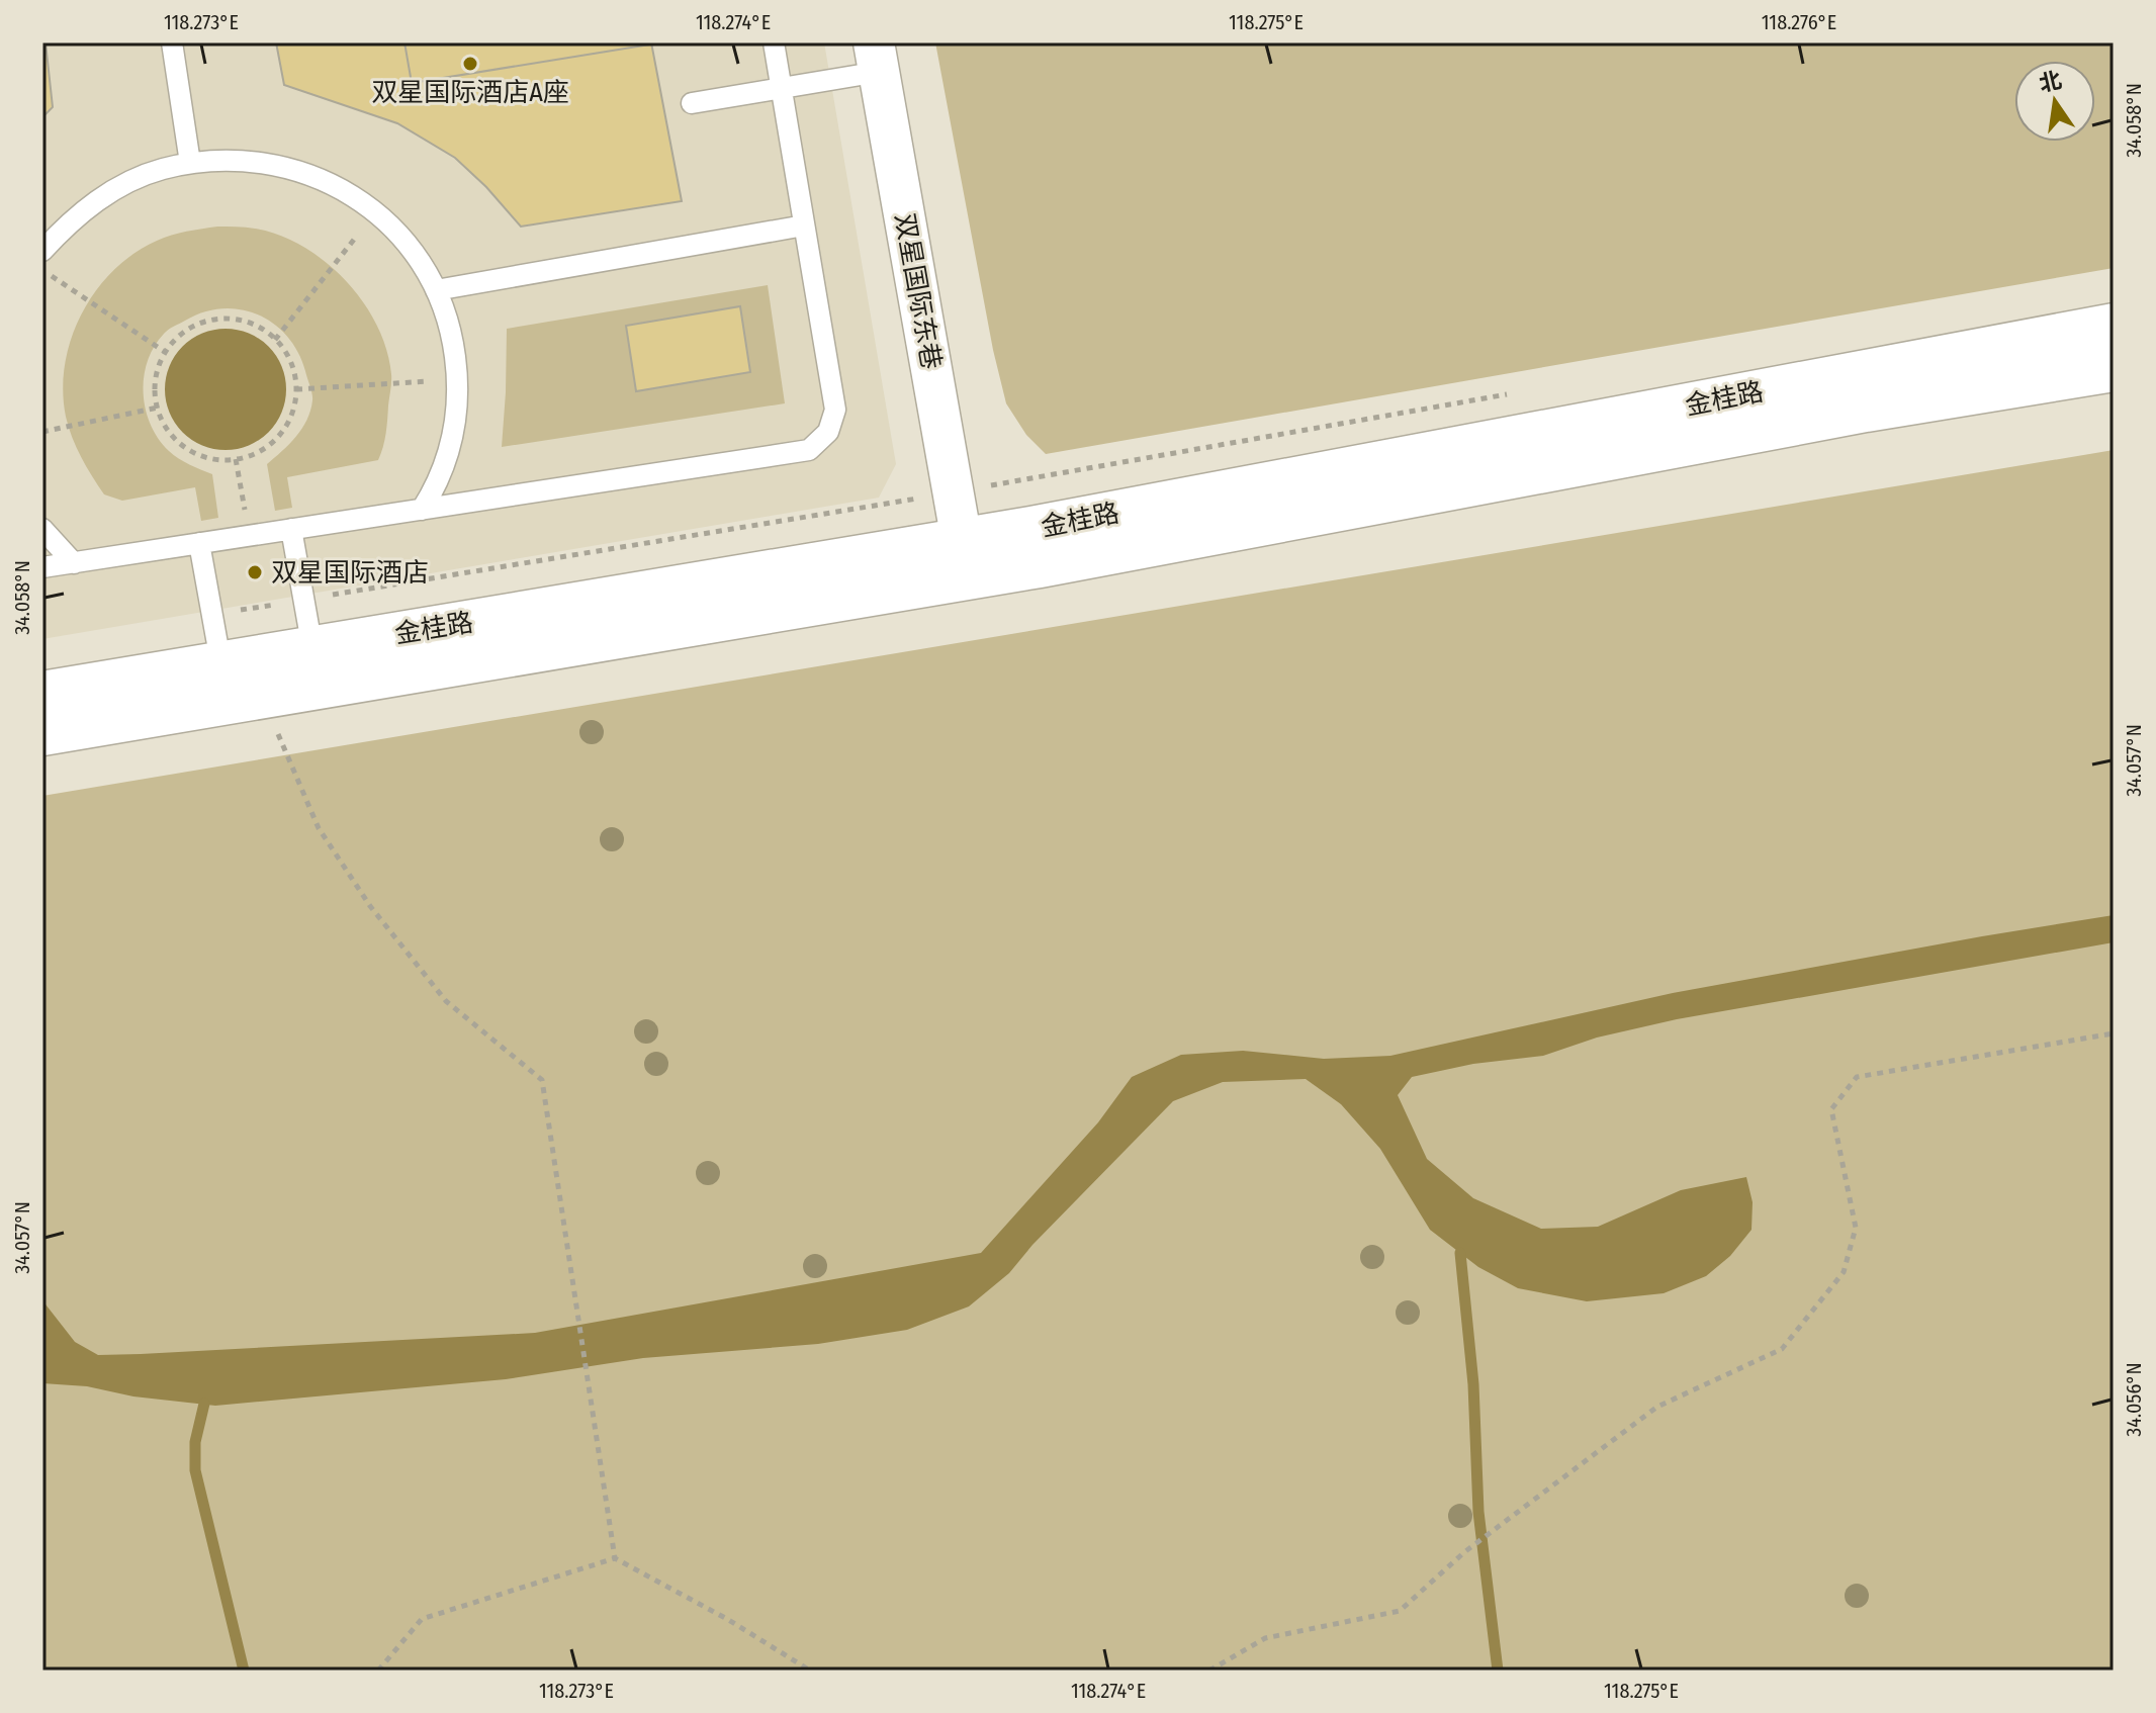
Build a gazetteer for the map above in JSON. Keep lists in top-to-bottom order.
{
  "streets": {
    "street": ["双星国际东巷", "金桂路"]
  },
  "crossings": [
    ["双星国际东巷", "金桂路"]
  ],
  "places": ["双星国际酒店A座", "双星国际酒店"],
  "north": "top",
  "coordinates": [
    "118.273°E",
    "118.274°E",
    "118.275°E",
    "118.276°E",
    "34.058°N",
    "34.057°N",
    "34.056°N"
  ]
}
